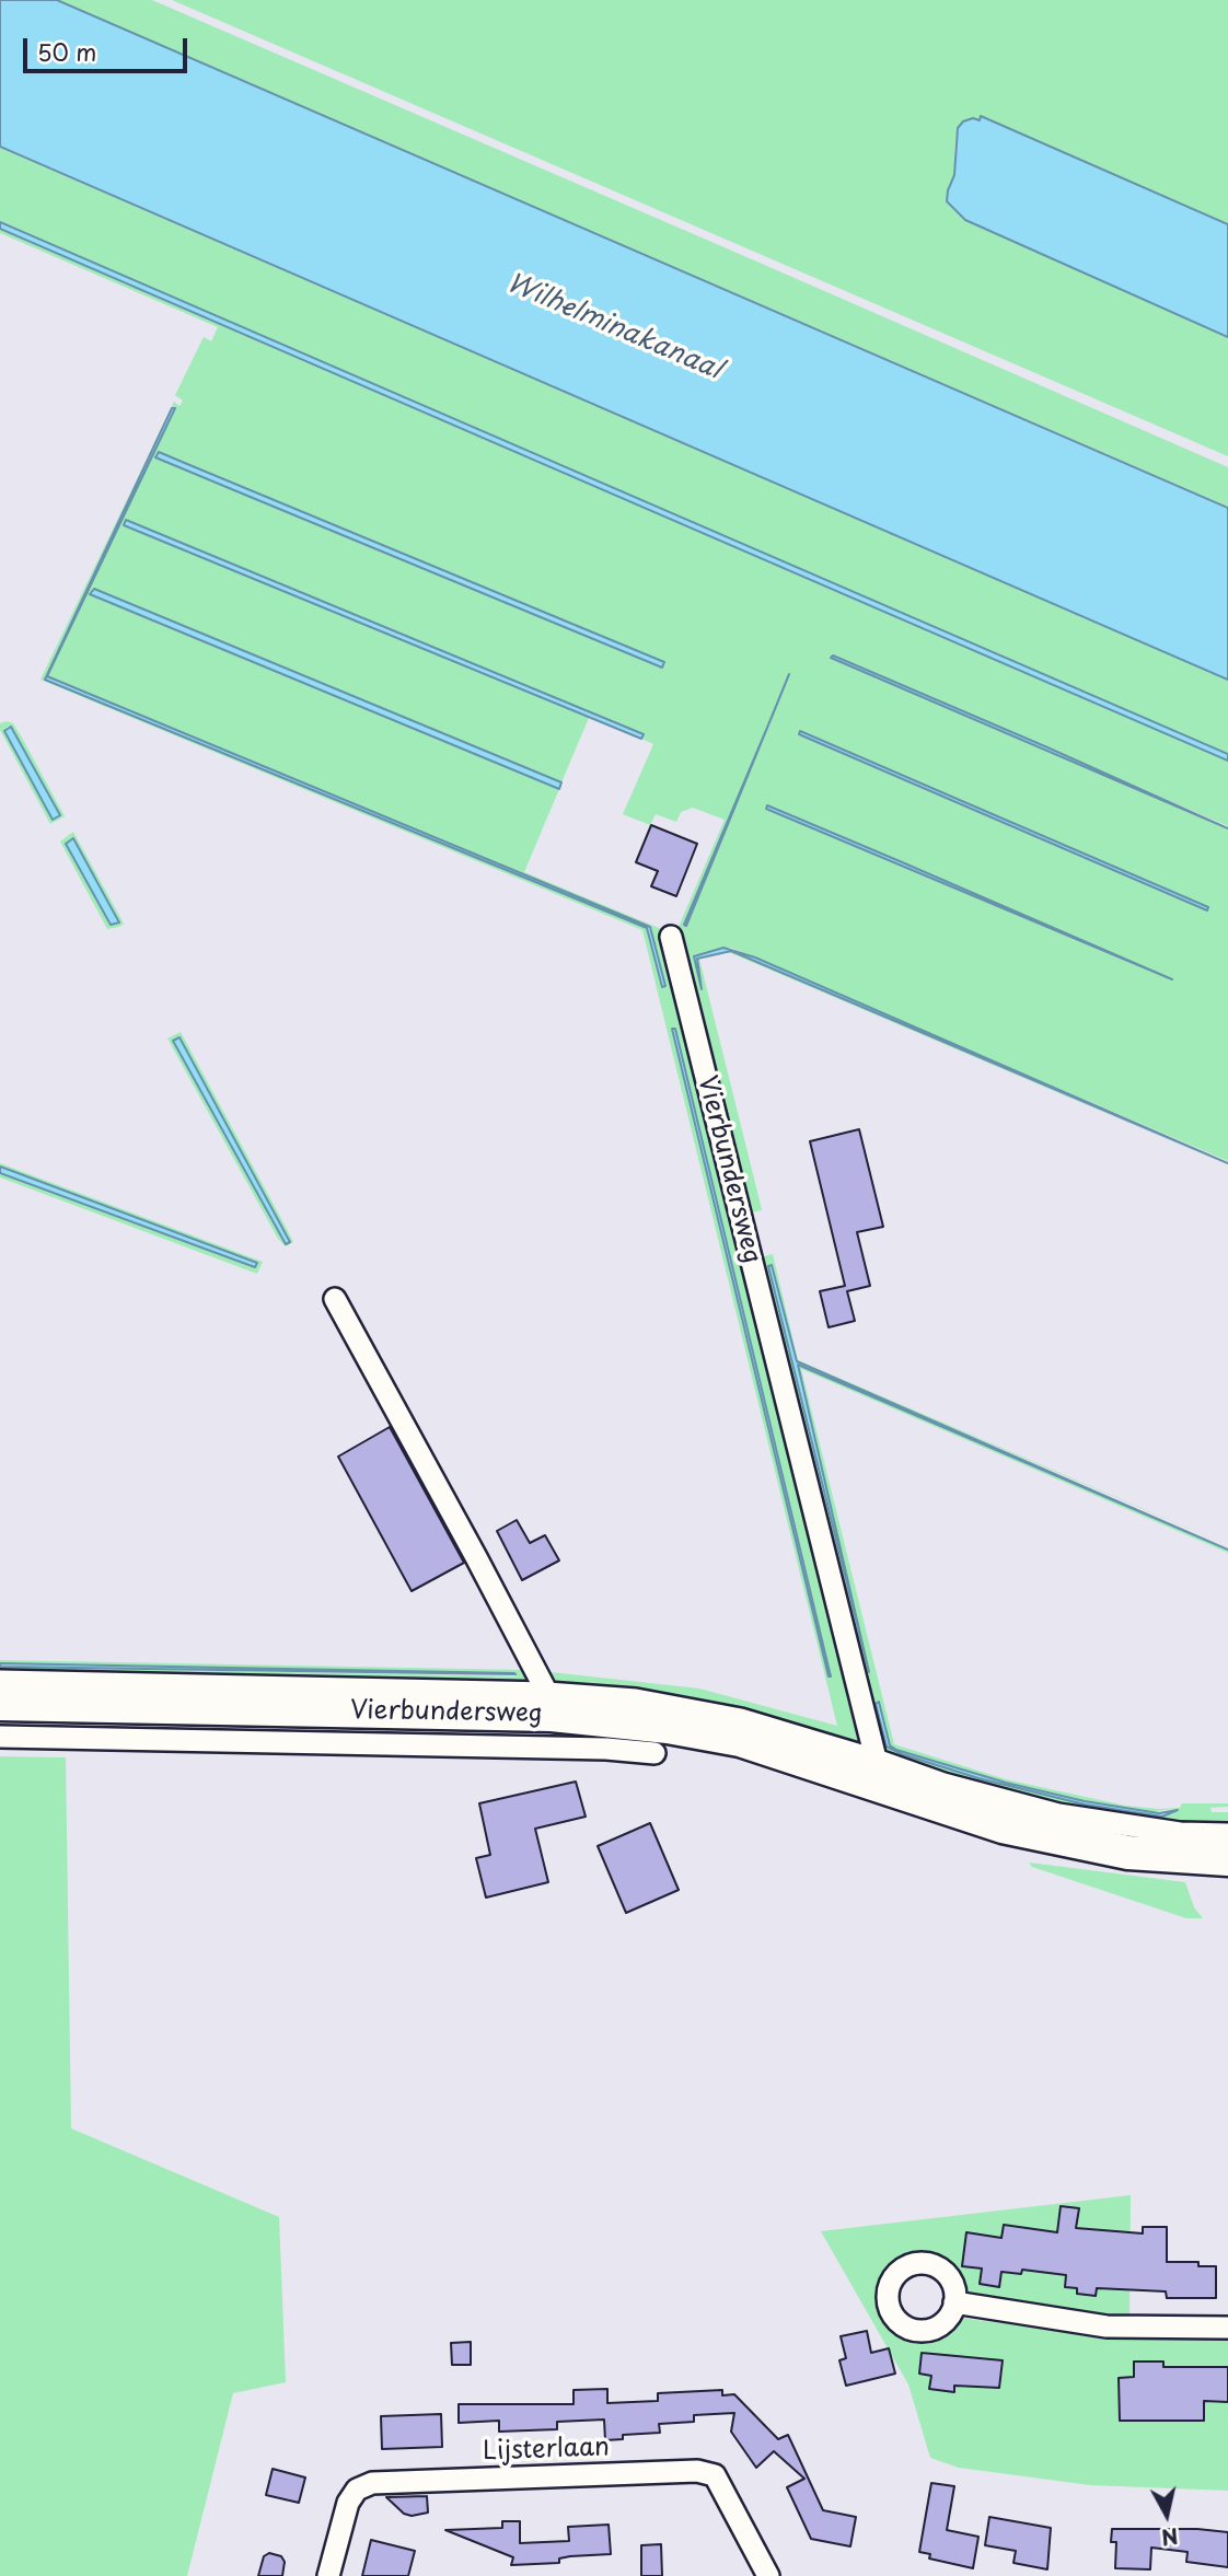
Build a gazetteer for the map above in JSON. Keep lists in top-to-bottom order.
{
  "streets": {
    "main road": ["Vierbundersweg"],
    "street": ["Lijsterlaan"]
  },
  "water": ["Wilhelminakanaal"],
  "scale_bar": "50 m",
  "north": "bottom"
}
